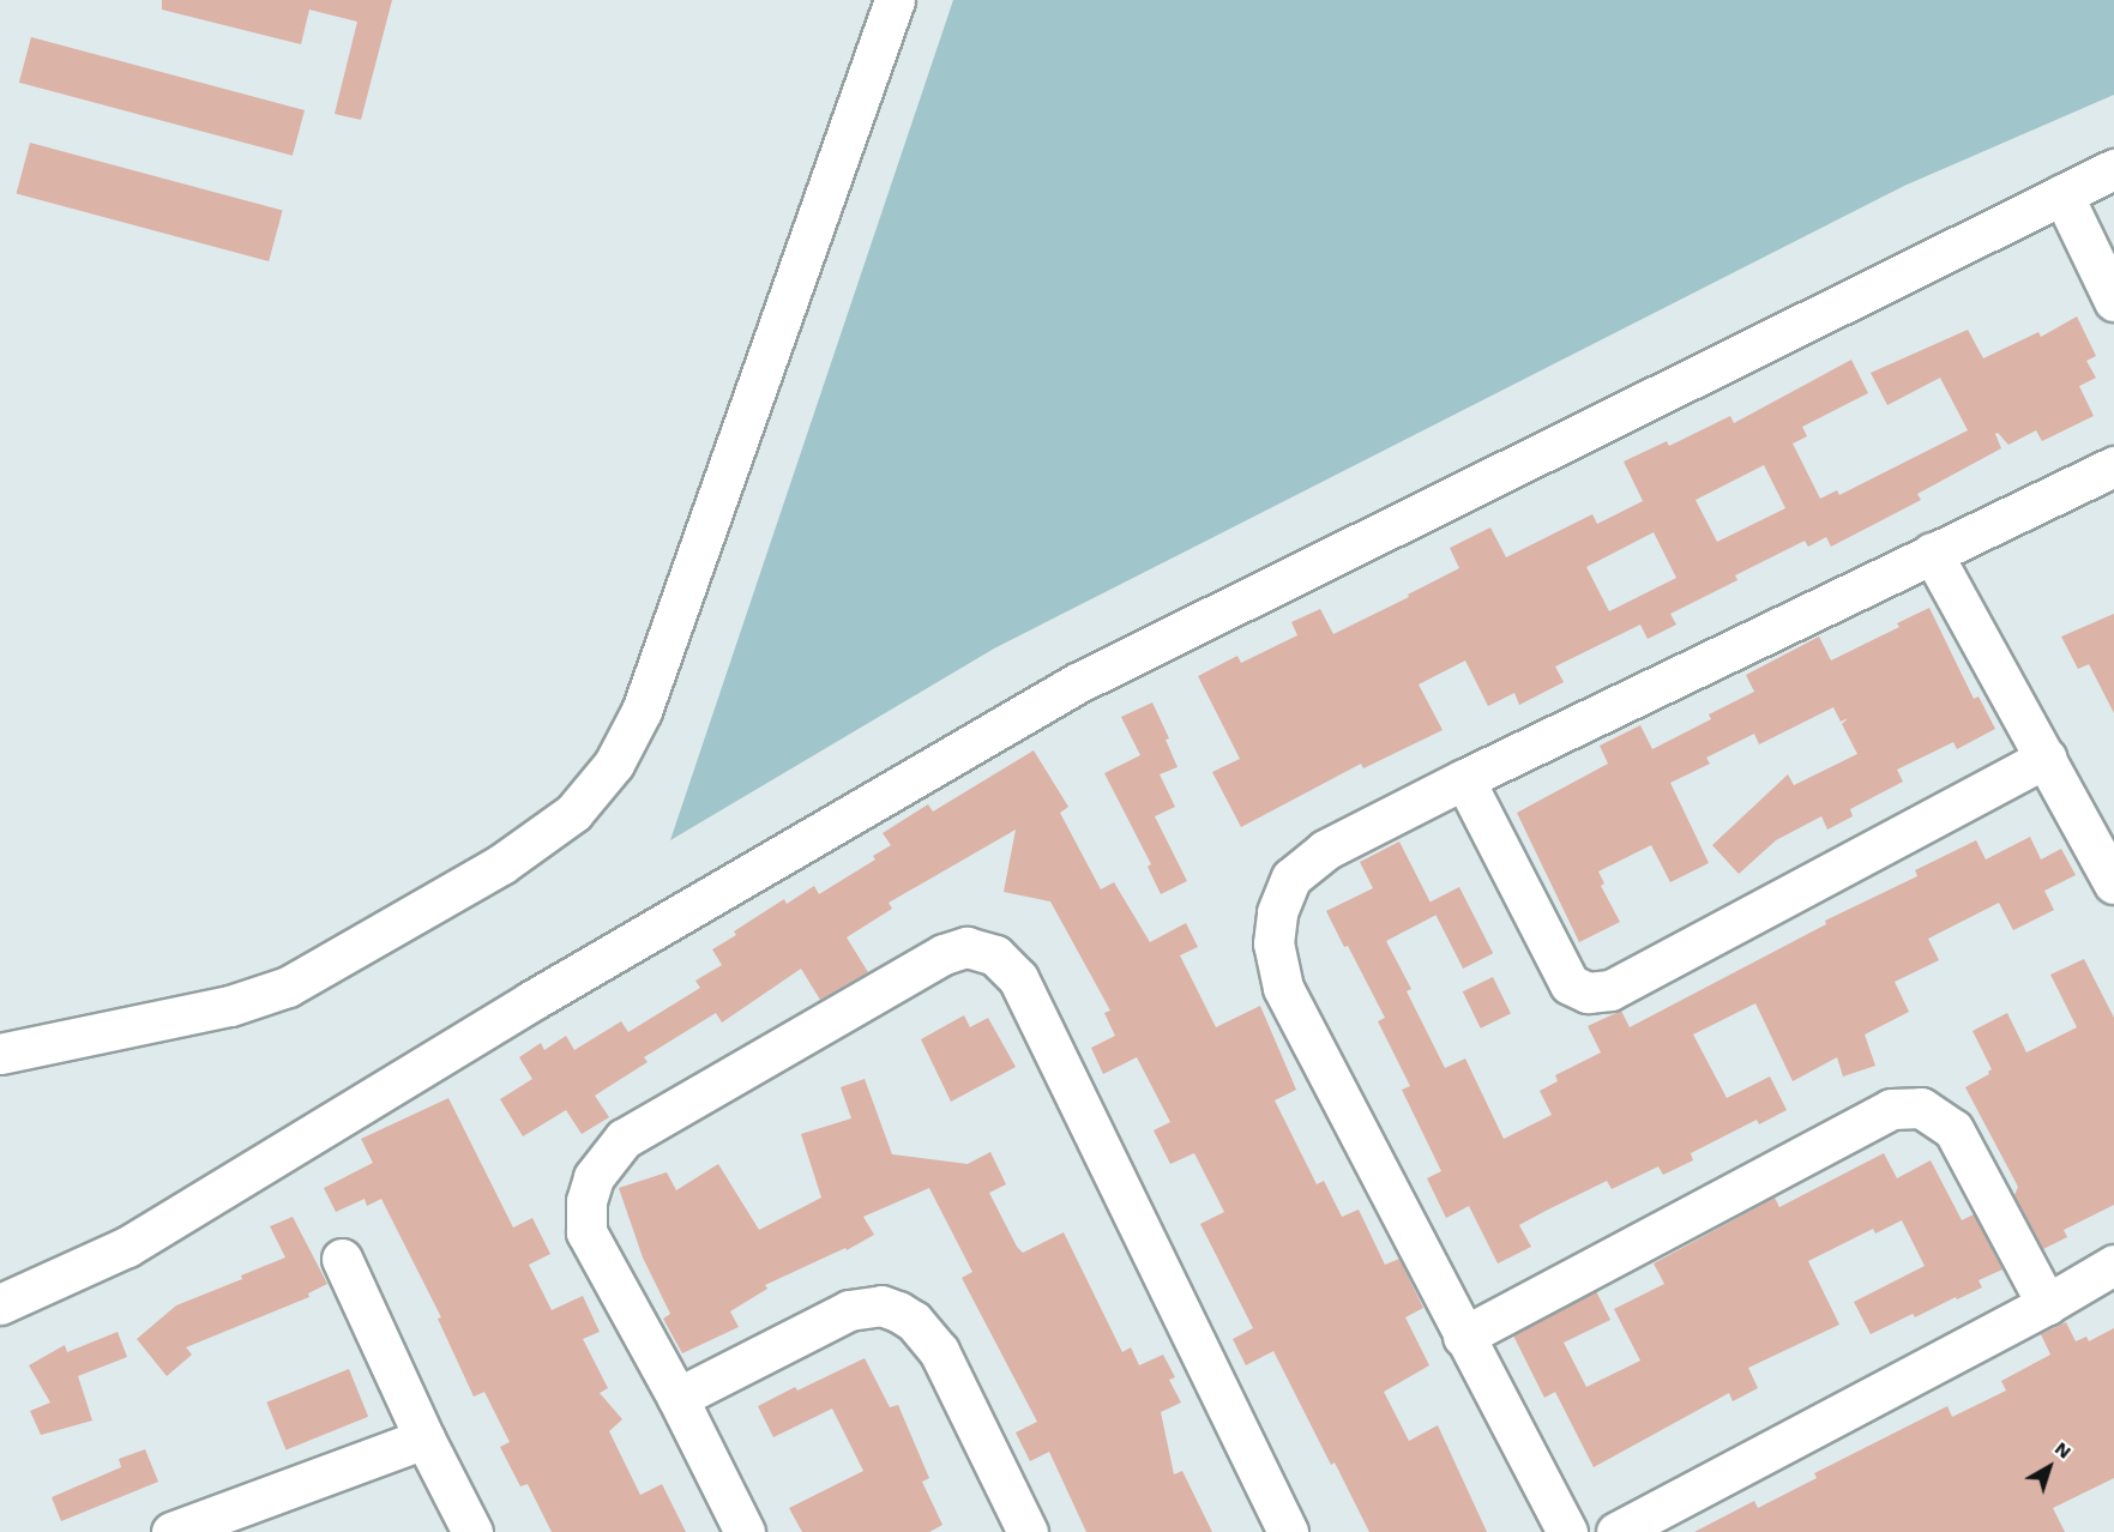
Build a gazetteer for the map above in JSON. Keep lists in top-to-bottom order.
{
  "north": "top right"
}
